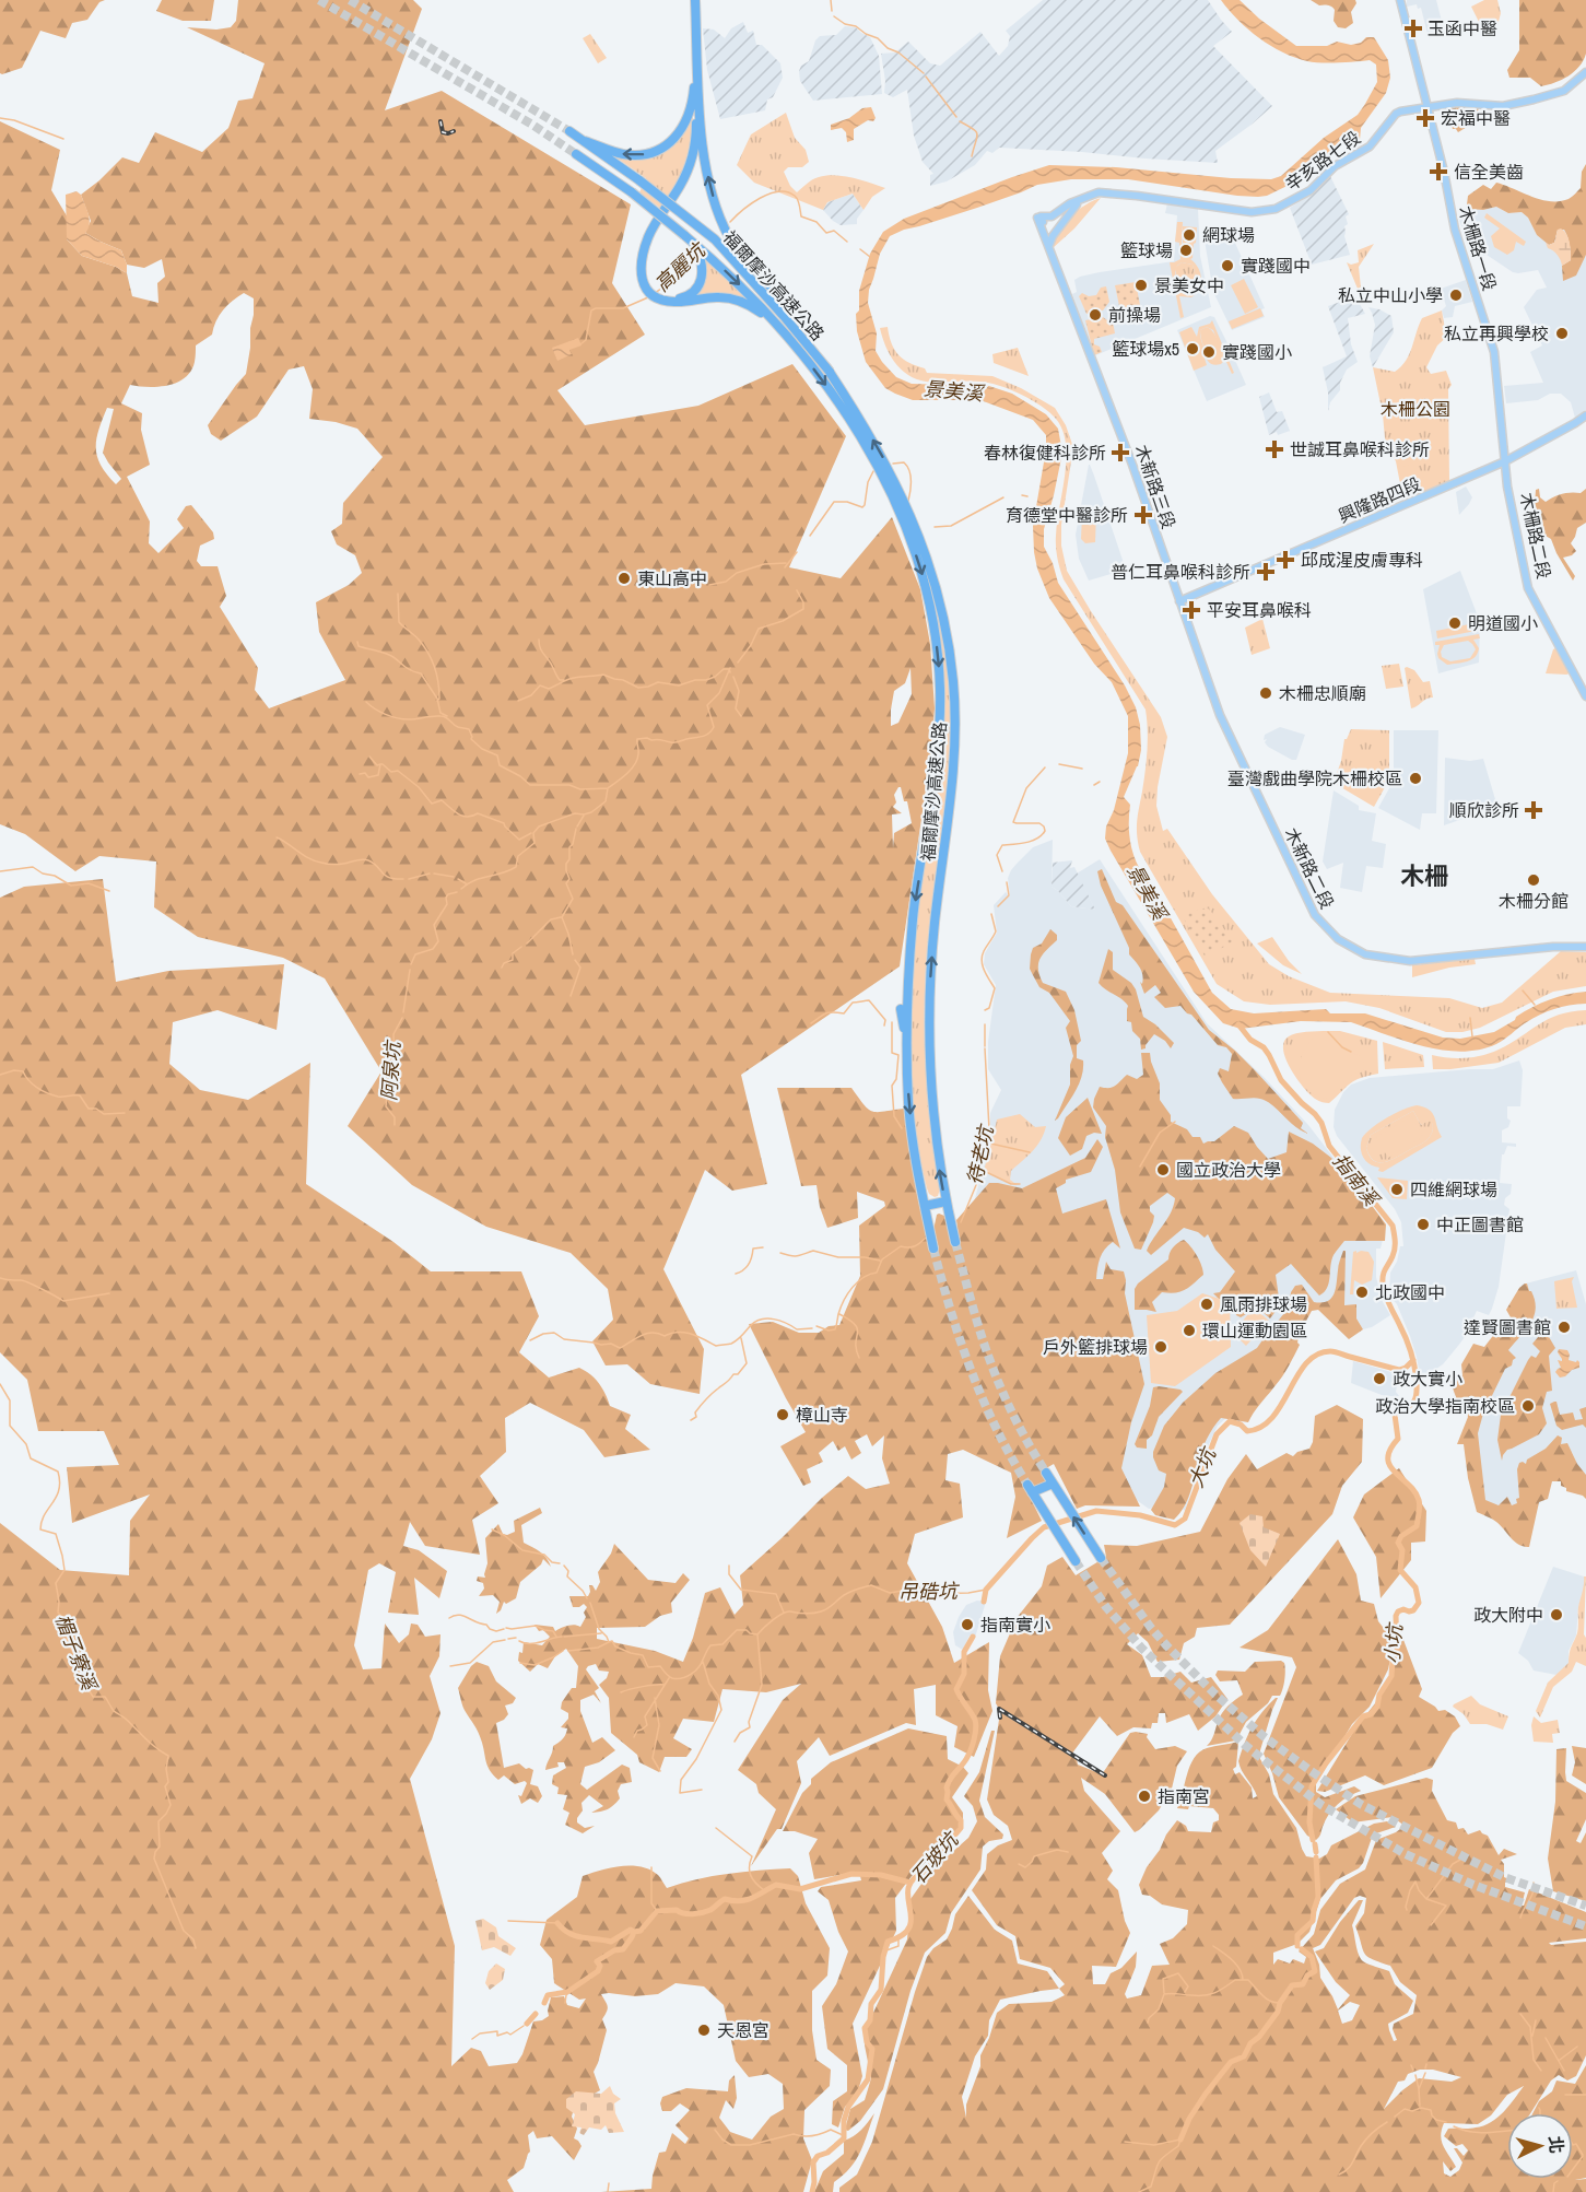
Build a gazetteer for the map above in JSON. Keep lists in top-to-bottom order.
{
  "streets": {
    "highway": ["福爾摩沙高速公路"],
    "main road": [
      "辛亥路七段",
      "木柵路一段",
      "木新路三段",
      "興隆路四段",
      "木柵路二段",
      "木新路二段"
    ]
  },
  "crossings": [
    ["辛亥路七段", "木柵路一段"],
    ["木柵路一段", "木柵路二段"],
    ["木新路三段", "興隆路四段"],
    ["木新路三段", "木新路二段"],
    ["興隆路四段", "木柵路二段"]
  ],
  "districts": ["木柵"],
  "water": [
    "高麗坑",
    "景美溪",
    "阿泉坑",
    "待老坑",
    "指南溪",
    "大坑",
    "吊硞坑",
    "小坑",
    "楣子寮溪",
    "石坡坑"
  ],
  "parks": ["木柵公園"],
  "places": {
    "health": [
      "玉函中醫",
      "宏福中醫",
      "信全美齒",
      "世誠耳鼻喉科診所",
      "春林復健科診所",
      "育德堂中醫診所",
      "邱成湦皮膚專科",
      "普仁耳鼻喉科診所",
      "平安耳鼻喉科",
      "順欣診所"
    ],
    "other": [
      "網球場",
      "籃球場",
      "實踐國中",
      "景美女中",
      "私立中山小學",
      "前操場",
      "私立再興學校",
      "籃球場x5",
      "實踐國小",
      "東山高中",
      "明道國小",
      "木柵忠順廟",
      "臺灣戲曲學院木柵校區",
      "木柵分館",
      "國立政治大學",
      "四維網球場",
      "中正圖書館",
      "北政國中",
      "風雨排球場",
      "達賢圖書館",
      "環山運動園區",
      "戶外籃排球場",
      "政大實小",
      "政治大學指南校區",
      "樟山寺",
      "政大附中",
      "指南實小",
      "指南宮",
      "天恩宮"
    ]
  },
  "north": "right"
}
